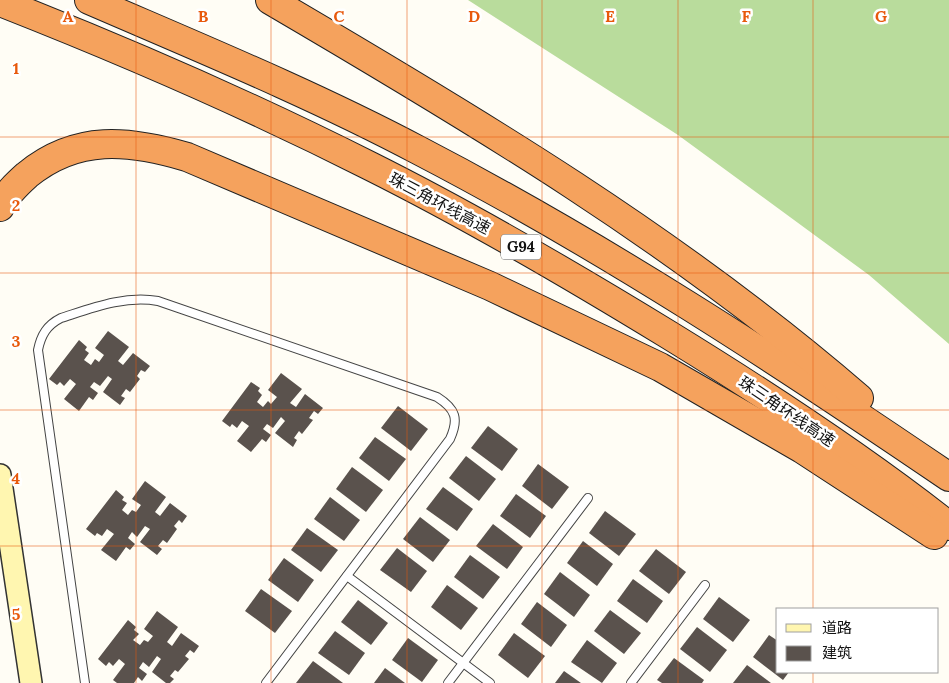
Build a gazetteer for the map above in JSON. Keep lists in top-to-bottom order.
{
  "streets": {
    "highway": ["珠三角环线高速", "G94"]
  },
  "legend": ["道路", "建筑"],
  "grid": {
    "columns": [
      "A",
      "B",
      "C",
      "D",
      "E",
      "F",
      "G"
    ],
    "rows": [
      "1",
      "2",
      "3",
      "4",
      "5"
    ]
  }
}
